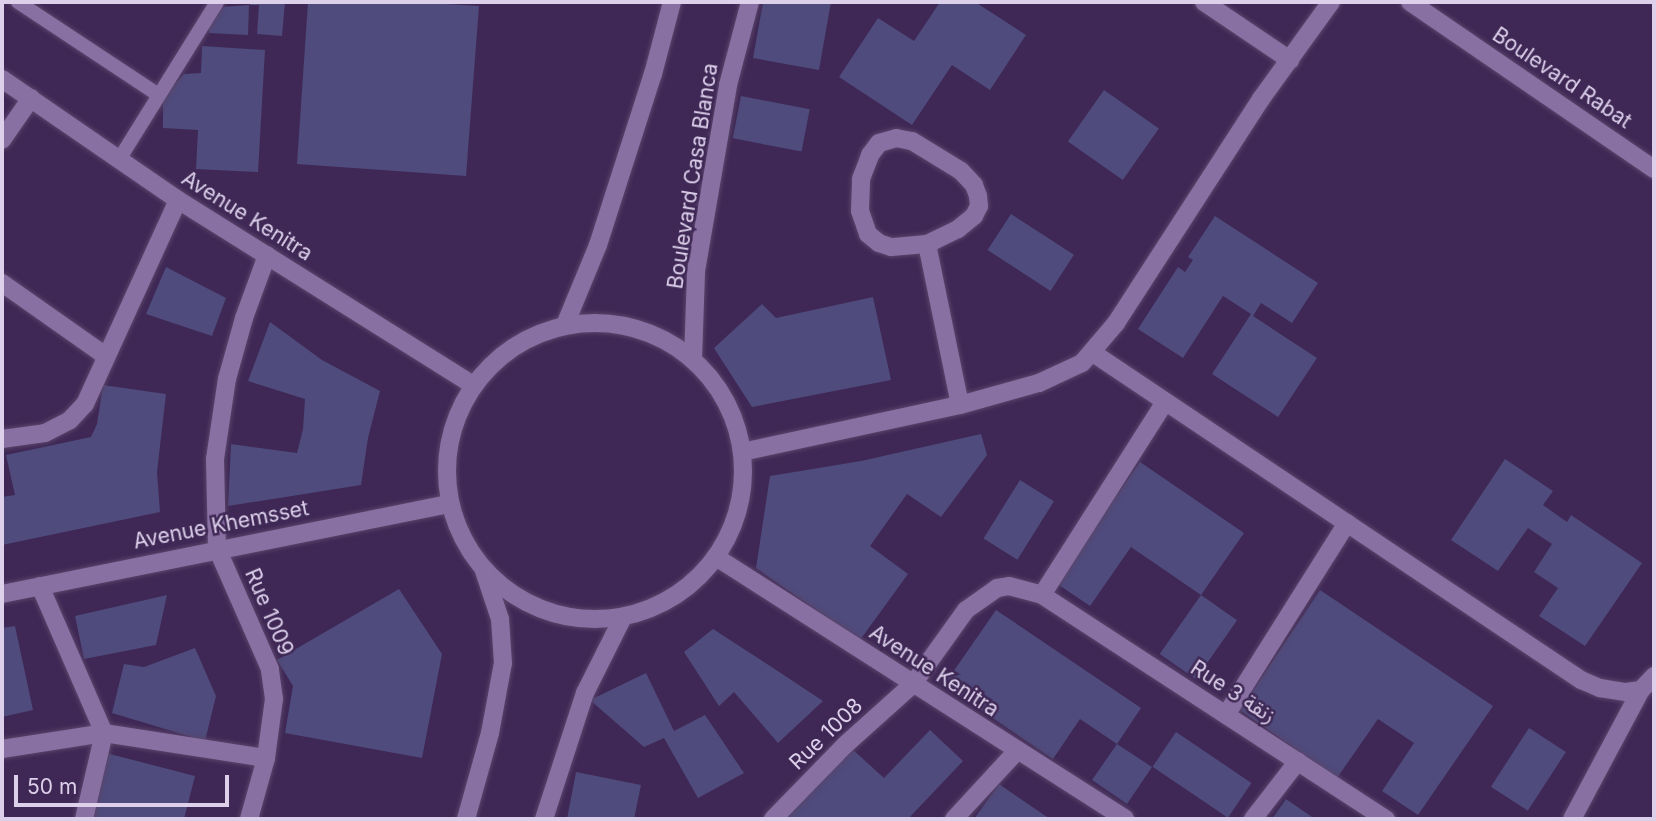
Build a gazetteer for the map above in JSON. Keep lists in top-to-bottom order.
{
  "streets": {
    "street": [
      "Boulevard Rabat",
      "Boulevard Casa Blanca",
      "Avenue Kenitra",
      "Avenue Khemsset",
      "Rue 1009",
      "Rue 3 زنقة",
      "Rue 1008"
    ]
  },
  "crossings": [
    ["Avenue Kenitra", "Rue 3 زنقة"],
    ["Avenue Kenitra", "Rue 1008"],
    ["Avenue Khemsset", "Rue 1009"],
    ["Rue 3 زنقة", "Rue 1008"]
  ],
  "scale_bar": "50 m"
}
